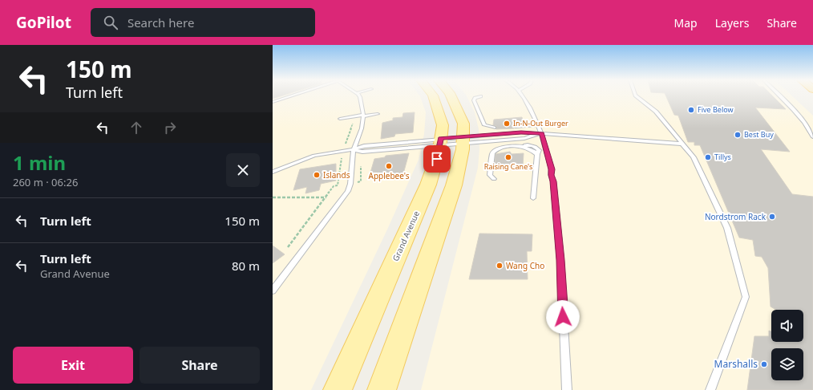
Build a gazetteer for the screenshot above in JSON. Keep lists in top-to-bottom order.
{
  "streets": {
    "main road": ["Grand Avenue"]
  },
  "places": [
    "Five Below",
    "In-N-Out Burger",
    "Best Buy",
    "Raising Cane's",
    "Tillys",
    "Applebee's",
    "Islands",
    "Nordstrom Rack",
    "Wang Cho",
    "Marshalls"
  ],
  "page": {
    "header": "GoPilot",
    "search": "Search here",
    "nav": ["Map", "Layers", "Share"],
    "turn": ["150 m", "Turn left"],
    "heading": ["1 min", "260 m · 06:26"],
    "list": [
      {
        "name": "Turn left",
        "value": "150 m"
      },
      {
        "name": "Turn left",
        "note": "Grand Avenue",
        "value": "80 m"
      }
    ],
    "buttons": ["Exit", "Share"]
  }
}
